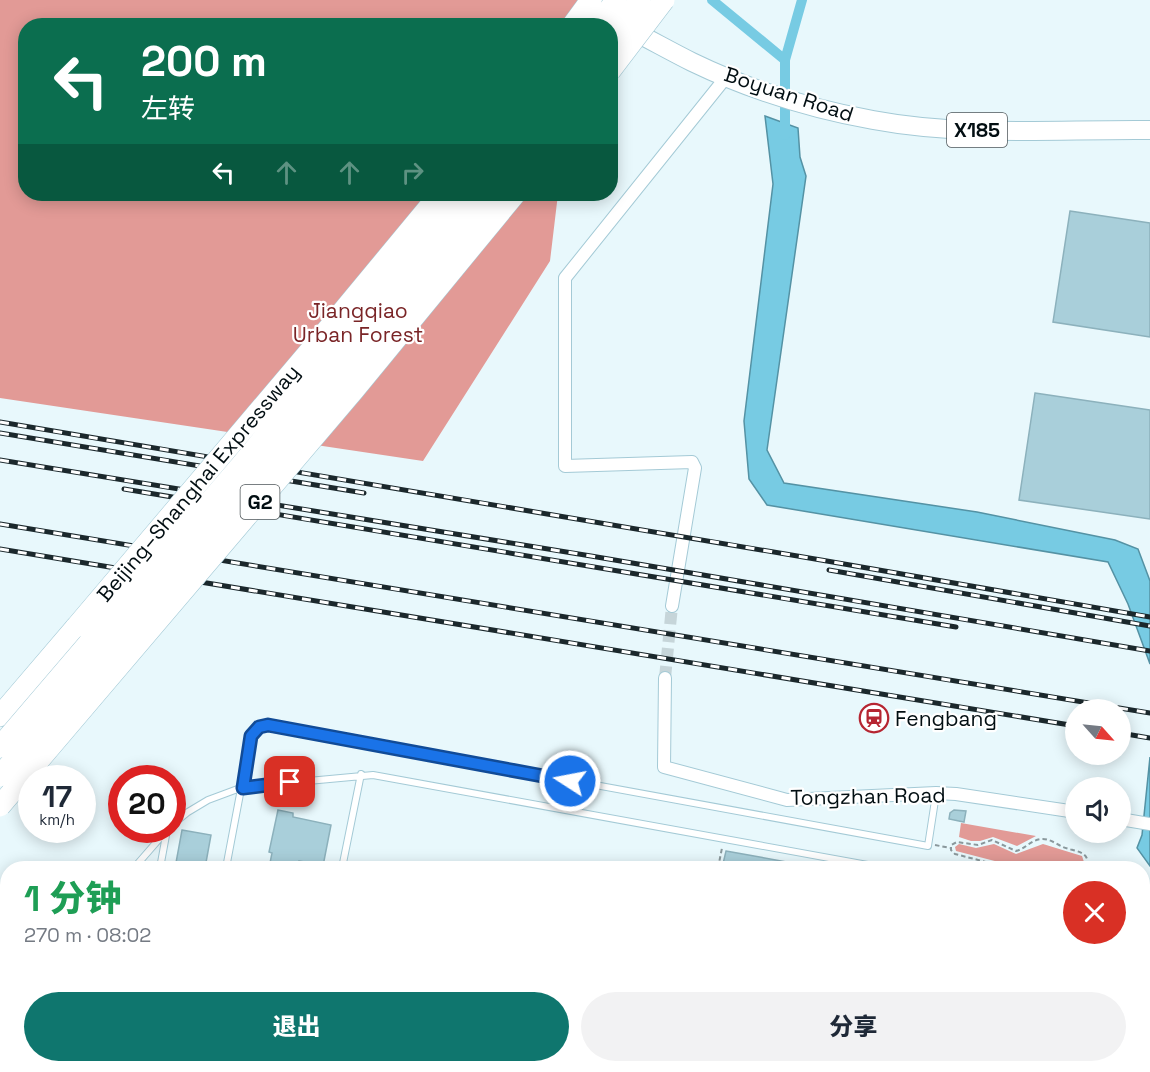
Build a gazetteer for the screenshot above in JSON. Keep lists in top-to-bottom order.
{
  "streets": {
    "highway": ["Beijing–Shanghai Expressway", "G2"],
    "main road": ["Boyuan Road", "X185"],
    "street": ["Tongzhan Road"]
  },
  "parks": ["Jiangqiao Urban Forest"],
  "places": {
    "station": ["Fengbang"]
  },
  "north": "bottom right",
  "page": {
    "turn": ["200 m", "左转"],
    "speed": "17 km/h",
    "limit": "20",
    "heading": ["1 分钟", "270 m · 08:02"],
    "buttons": ["退出", "分享"]
  }
}
